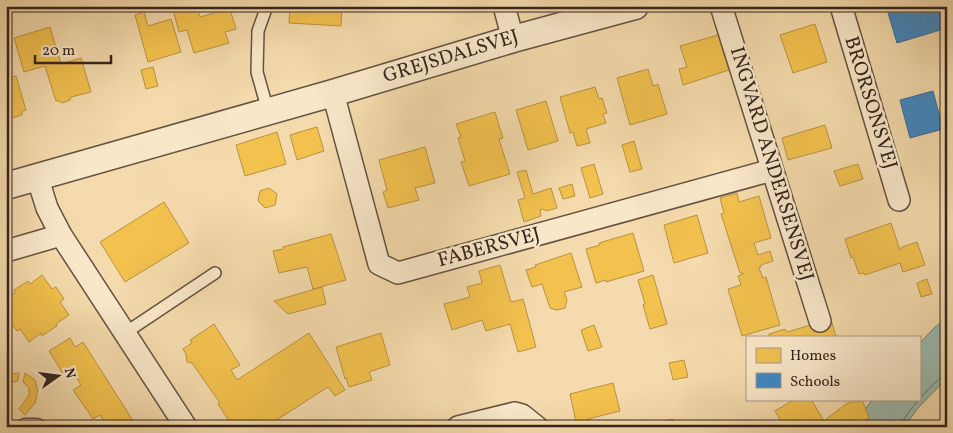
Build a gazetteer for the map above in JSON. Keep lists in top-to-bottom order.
{
  "streets": {
    "street": [
      "GREJSDALSVEJ",
      "BRORSONSVEJ",
      "INGVARD ANDERSENSVEJ",
      "FABERSVEJ"
    ]
  },
  "crossings": [
    ["GREJSDALSVEJ", "FABERSVEJ"],
    ["INGVARD ANDERSENSVEJ", "FABERSVEJ"]
  ],
  "legend": ["Homes", "Schools"],
  "scale_bar": "20 m",
  "north": "right"
}
